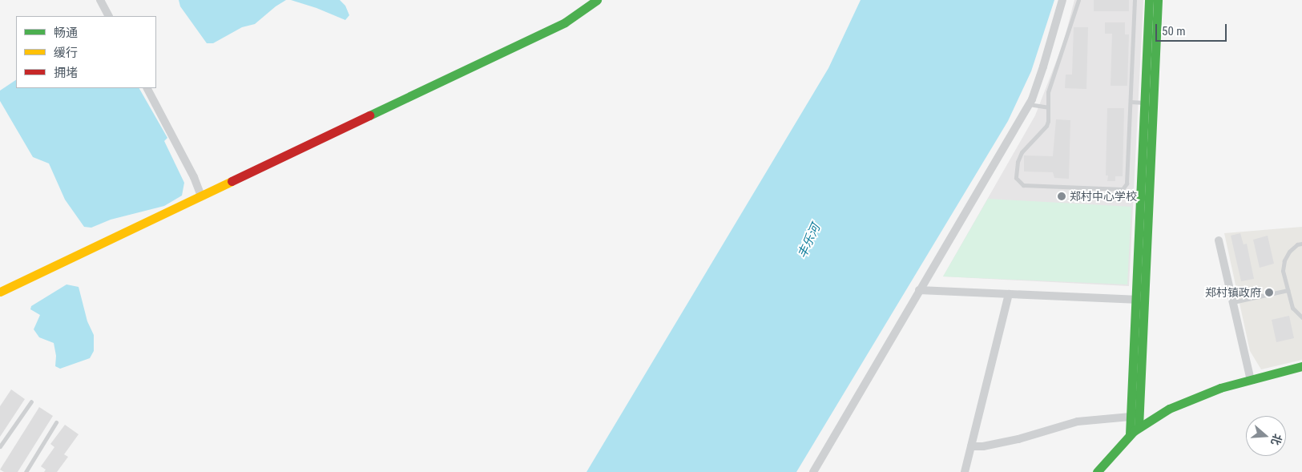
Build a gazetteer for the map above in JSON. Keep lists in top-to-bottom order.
{
  "water": ["丰乐河"],
  "places": ["郑村中心学校", "郑村镇政府"],
  "legend": ["畅通", "缓行", "拥堵"],
  "scale_bar": "50 m",
  "north": "right"
}
